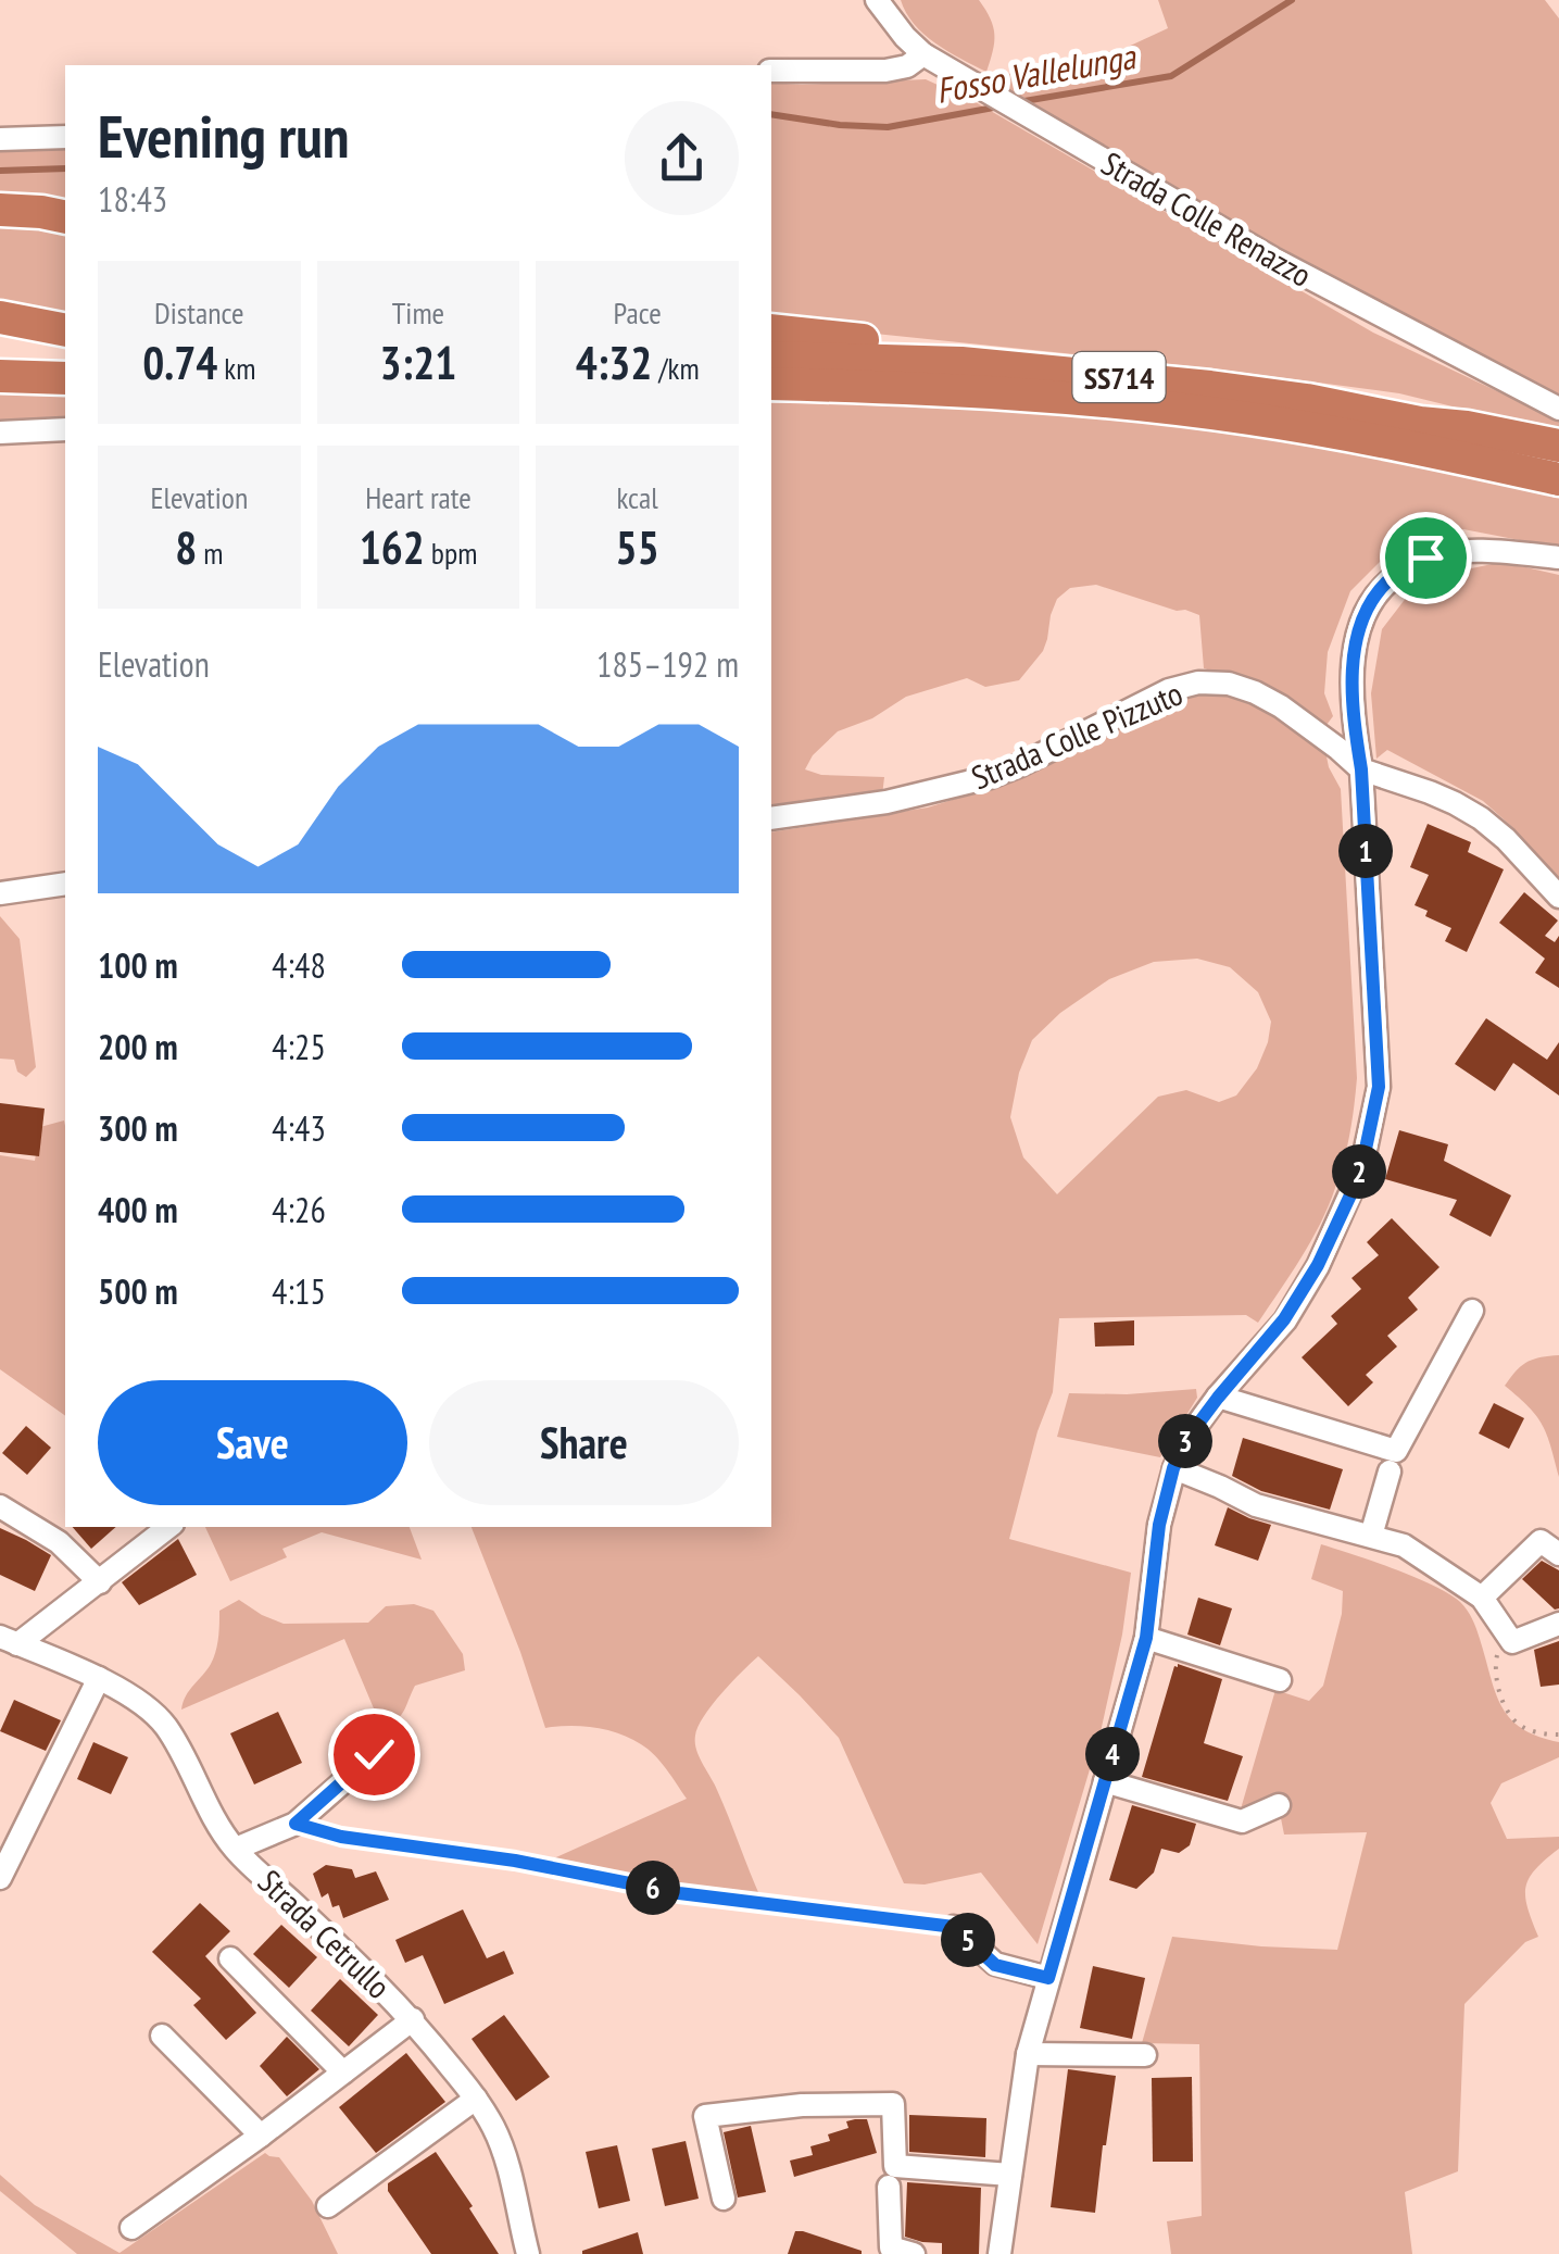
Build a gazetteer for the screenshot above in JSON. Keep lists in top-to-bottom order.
{
  "streets": {
    "highway": ["SS714"],
    "street": ["Strada Colle Renazzo", "Strada Colle Pizzuto", "Strada Cetrullo"]
  },
  "water": ["Fosso Vallelunga"],
  "page": {
    "heading": ["Evening run", "18:43"],
    "stats": [
      ["Distance", "0.74 km"],
      ["Time", "3:21"],
      ["Pace", "4:32 /km"],
      ["Elevation", "8 m"],
      ["Heart rate", "162 bpm"],
      ["kcal", "55"]
    ],
    "chart": ["Elevation", "185–192 m"],
    "pins": [
      "1",
      "2",
      "3",
      "4",
      "6",
      "5"
    ],
    "list": [
      {
        "name": "100 m",
        "note": "4:48"
      },
      {
        "name": "200 m",
        "note": "4:25"
      },
      {
        "name": "300 m",
        "note": "4:43"
      },
      {
        "name": "400 m",
        "note": "4:26"
      },
      {
        "name": "500 m",
        "note": "4:15"
      }
    ],
    "buttons": ["Save", "Share"]
  }
}
